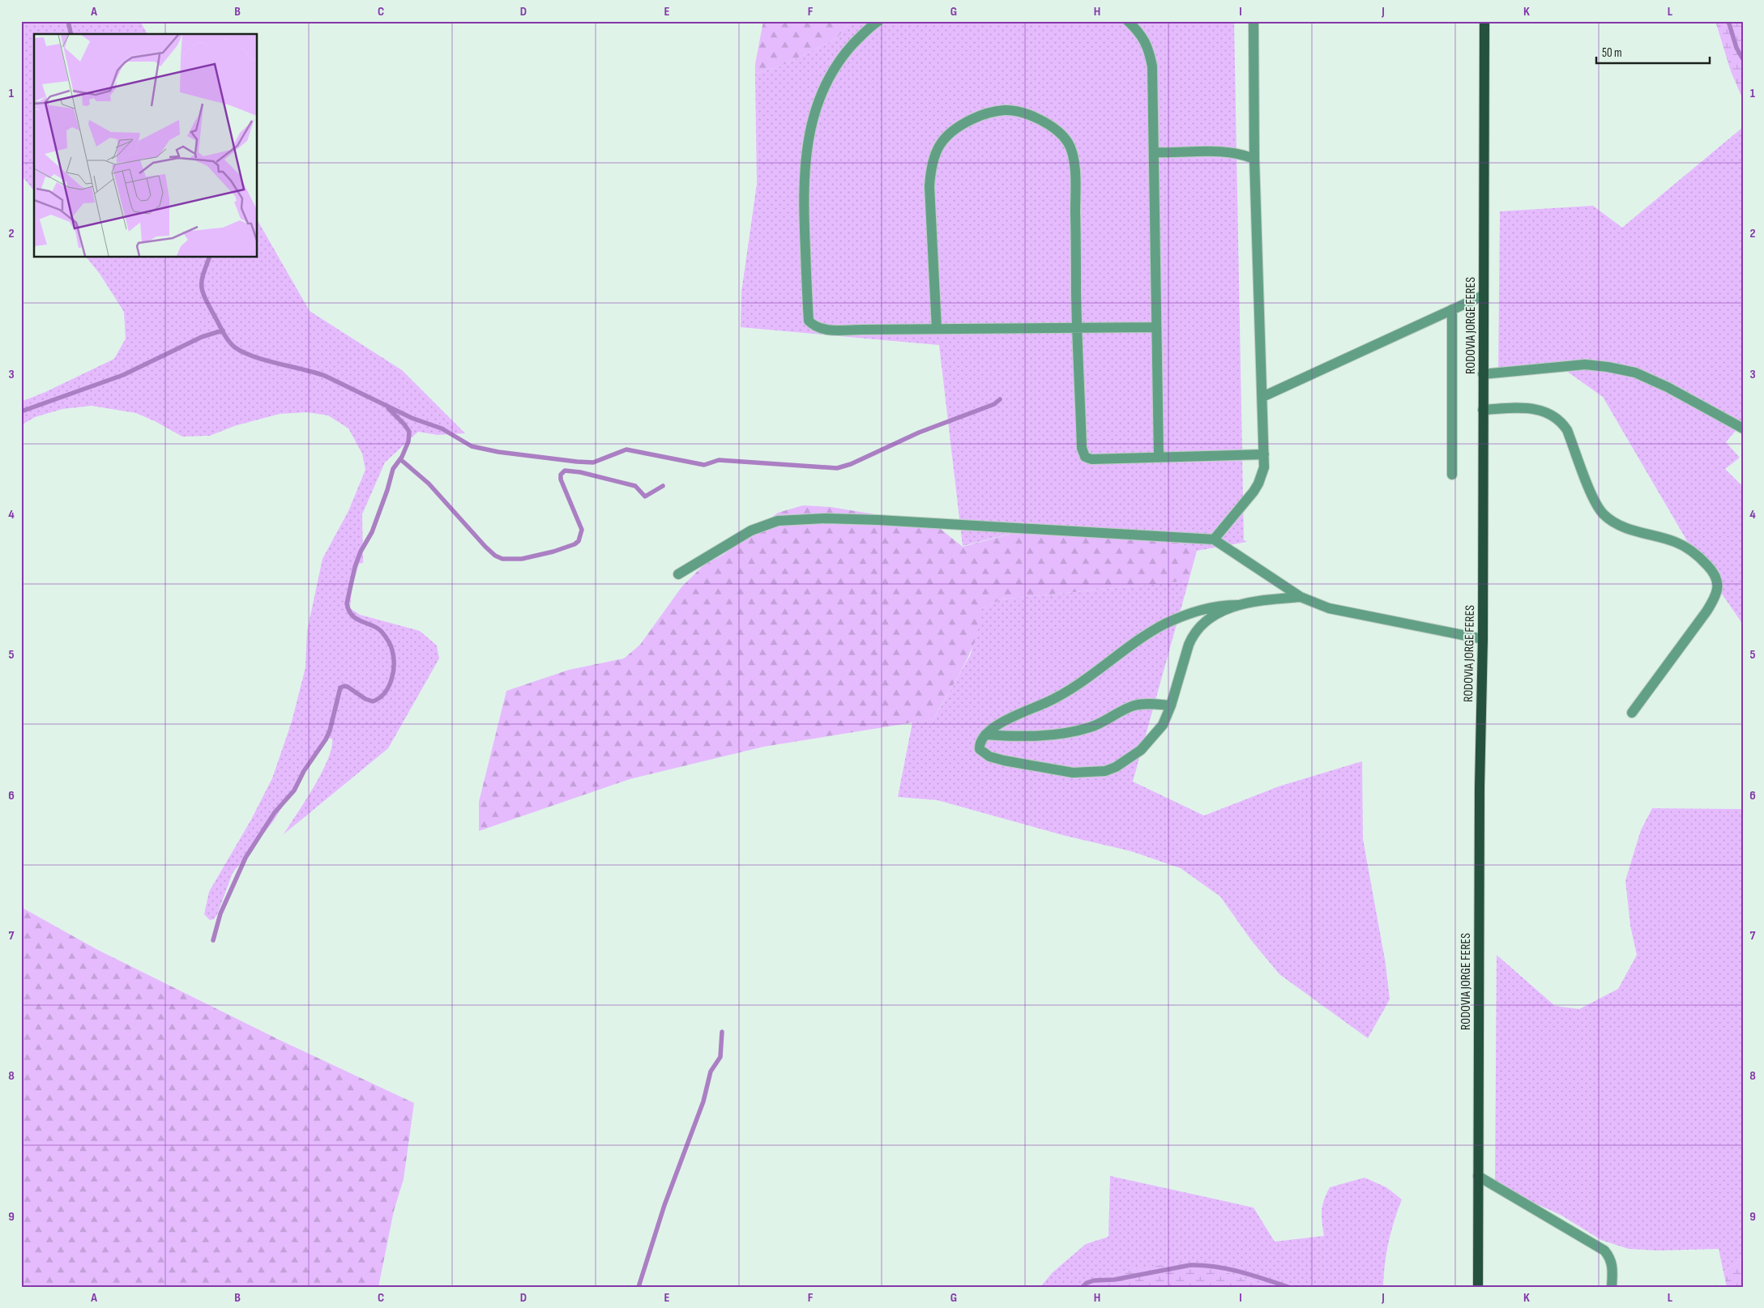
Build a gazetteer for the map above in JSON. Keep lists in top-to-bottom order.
{
  "streets": {
    "main road": ["RODOVIA JORGE FERES"]
  },
  "scale_bar": "50 m",
  "grid": {
    "columns": [
      "A",
      "B",
      "C",
      "D",
      "E",
      "F",
      "G",
      "H",
      "I",
      "J",
      "K",
      "L"
    ],
    "rows": [
      "1",
      "2",
      "3",
      "4",
      "5",
      "6",
      "7",
      "8",
      "9"
    ]
  }
}
